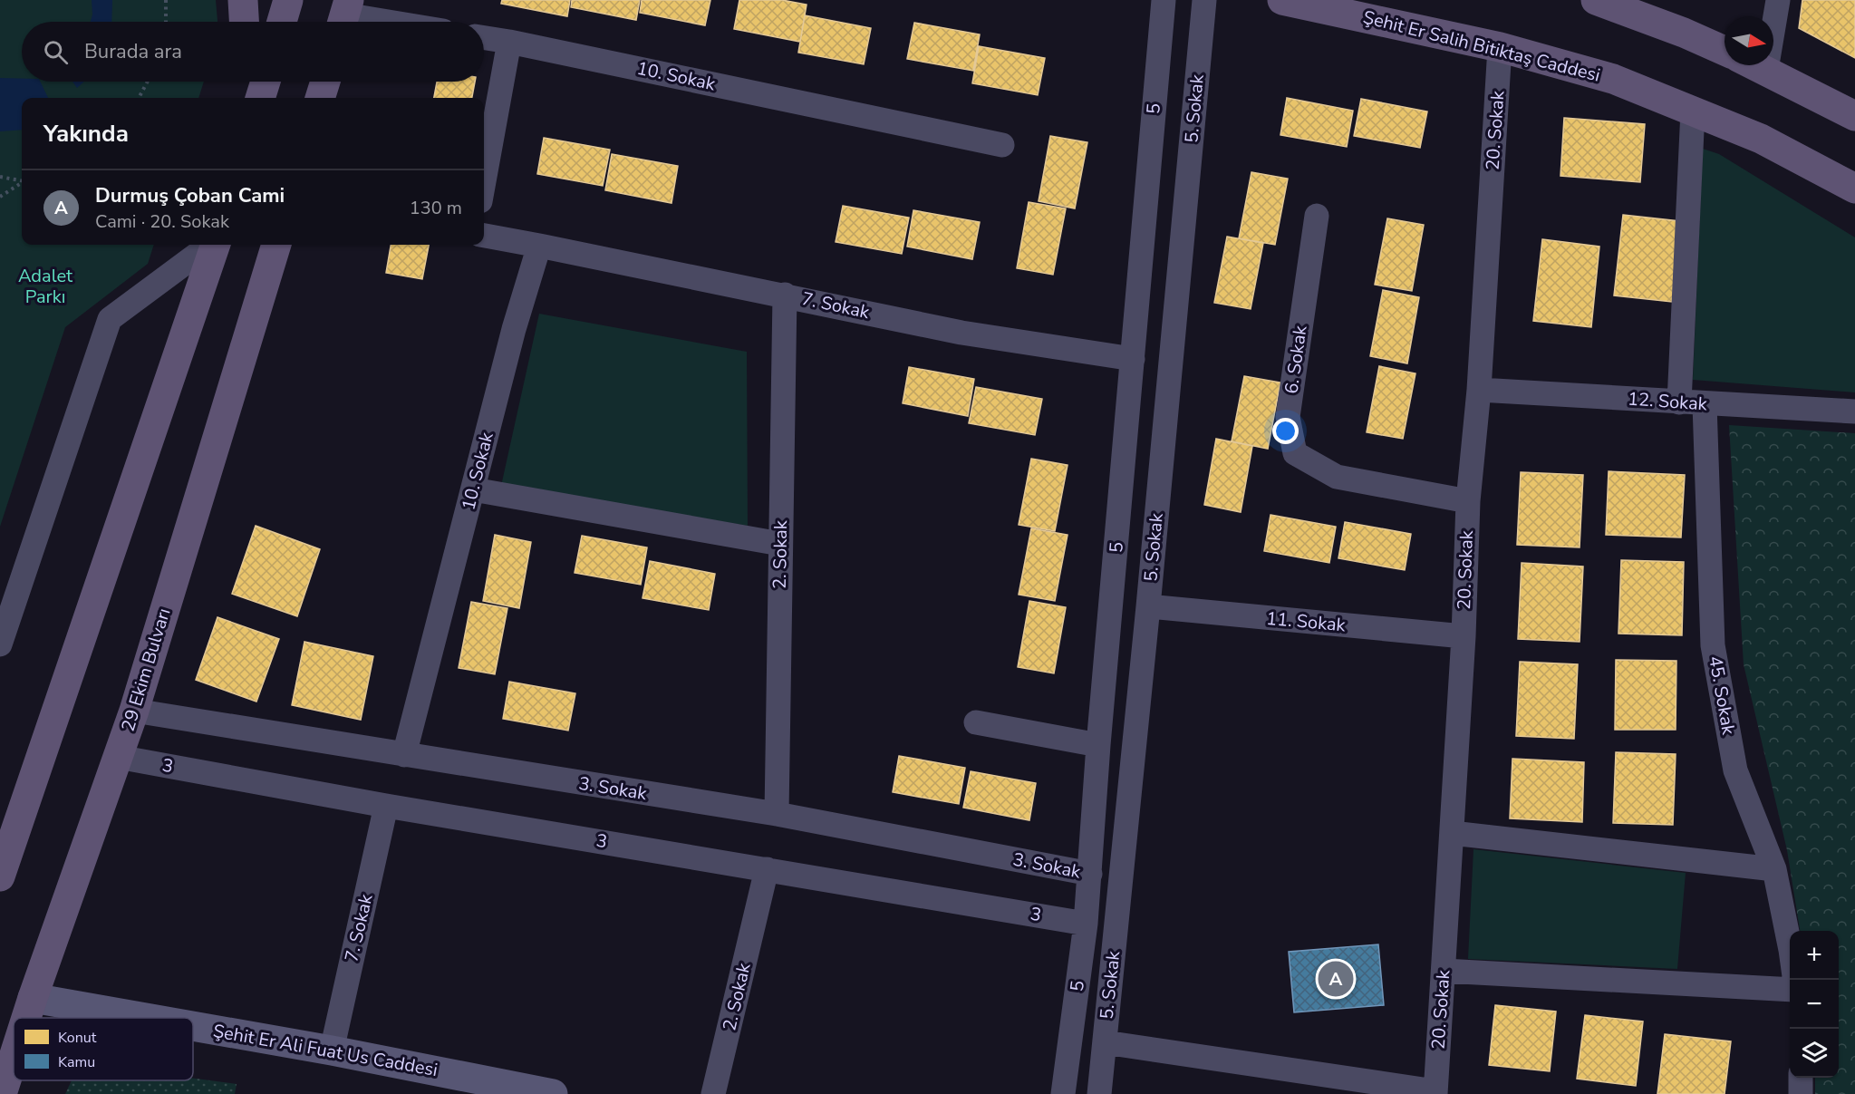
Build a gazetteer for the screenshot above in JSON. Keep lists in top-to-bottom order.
{
  "streets": {
    "main road": ["Şehit Er Salih Bitiktaş Caddesi", "29 Ekim Bulvarı"],
    "street": [
      "10. Sokak",
      "5",
      "5. Sokak",
      "20. Sokak",
      "7. Sokak",
      "6. Sokak",
      "12. Sokak",
      "2. Sokak",
      "11. Sokak",
      "45. Sokak",
      "3",
      "3. Sokak",
      "Şehit Er Ali Fuat Us Caddesi"
    ]
  },
  "crossings": [
    ["Şehit Er Salih Bitiktaş Caddesi", "20. Sokak"],
    ["10. Sokak", "7. Sokak"],
    ["10. Sokak", "3. Sokak"],
    ["5", "7. Sokak"],
    ["5", "3"],
    ["5", "3. Sokak"],
    ["5. Sokak", "11. Sokak"],
    ["20. Sokak", "6. Sokak"],
    ["20. Sokak", "12. Sokak"],
    ["20. Sokak", "11. Sokak"],
    ["7. Sokak", "2. Sokak"],
    ["7. Sokak", "3"],
    ["7. Sokak", "Şehit Er Ali Fuat Us Caddesi"],
    ["12. Sokak", "45. Sokak"],
    ["2. Sokak", "3"],
    ["2. Sokak", "3. Sokak"],
    ["29 Ekim Bulvarı", "3"],
    ["29 Ekim Bulvarı", "3. Sokak"],
    ["29 Ekim Bulvarı", "Şehit Er Ali Fuat Us Caddesi"]
  ],
  "parks": ["Adalet Parkı"],
  "legend": ["Konut", "Kamu"],
  "north": "right",
  "page": {
    "search": "Burada ara",
    "heading": "Yakında",
    "list": [
      {
        "mark": "A",
        "name": "Durmuş Çoban Cami",
        "note": "Cami · 20. Sokak",
        "value": "130 m"
      }
    ],
    "map_buttons": ["+", "−"],
    "pins": "A"
  }
}
